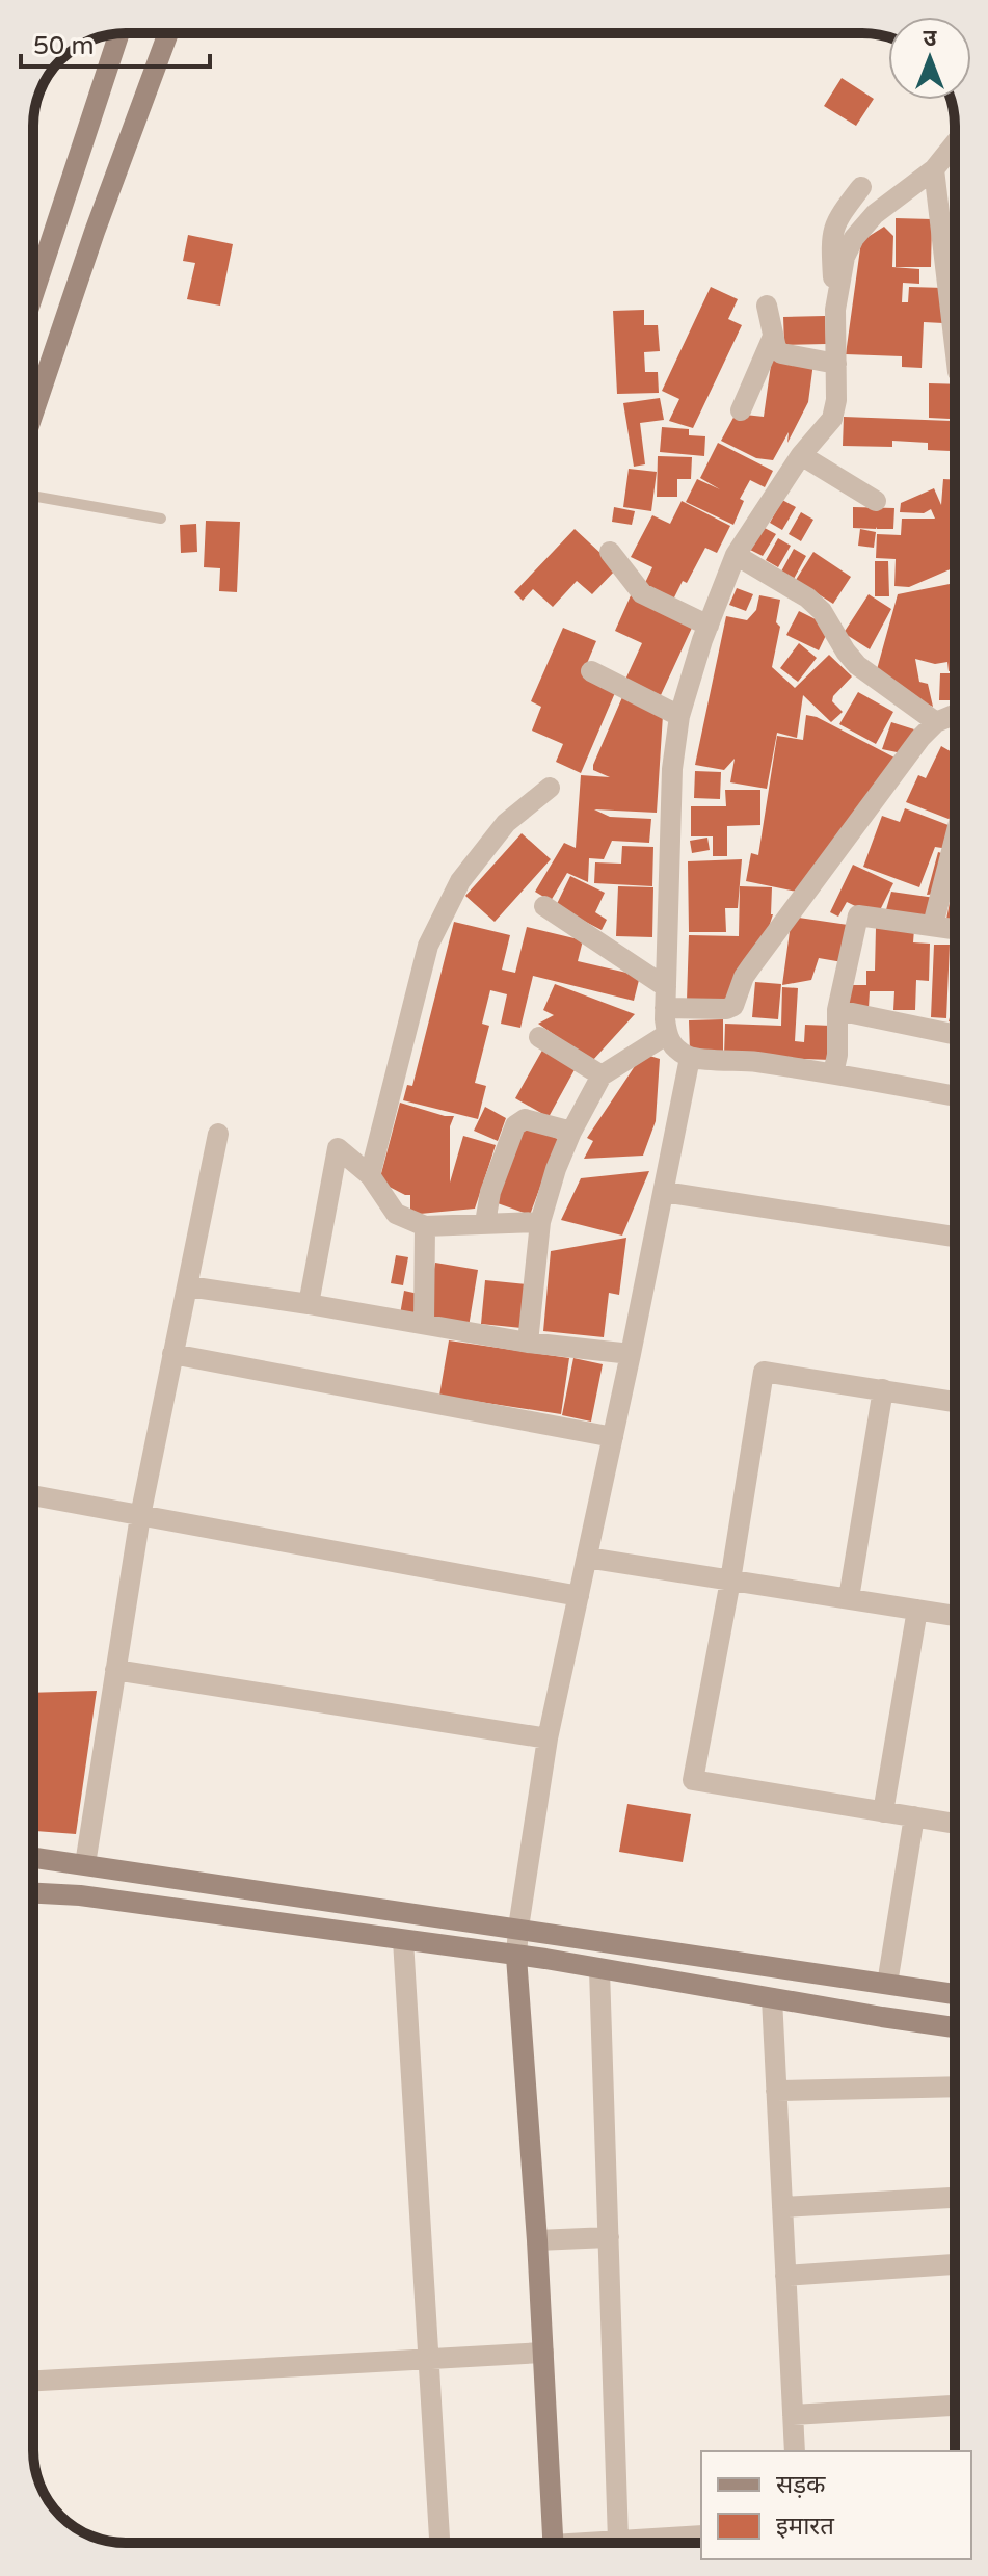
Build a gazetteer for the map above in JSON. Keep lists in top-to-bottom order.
{
  "legend": ["सड़क", "इमारत"],
  "scale_bar": "50 m",
  "north": "top"
}
